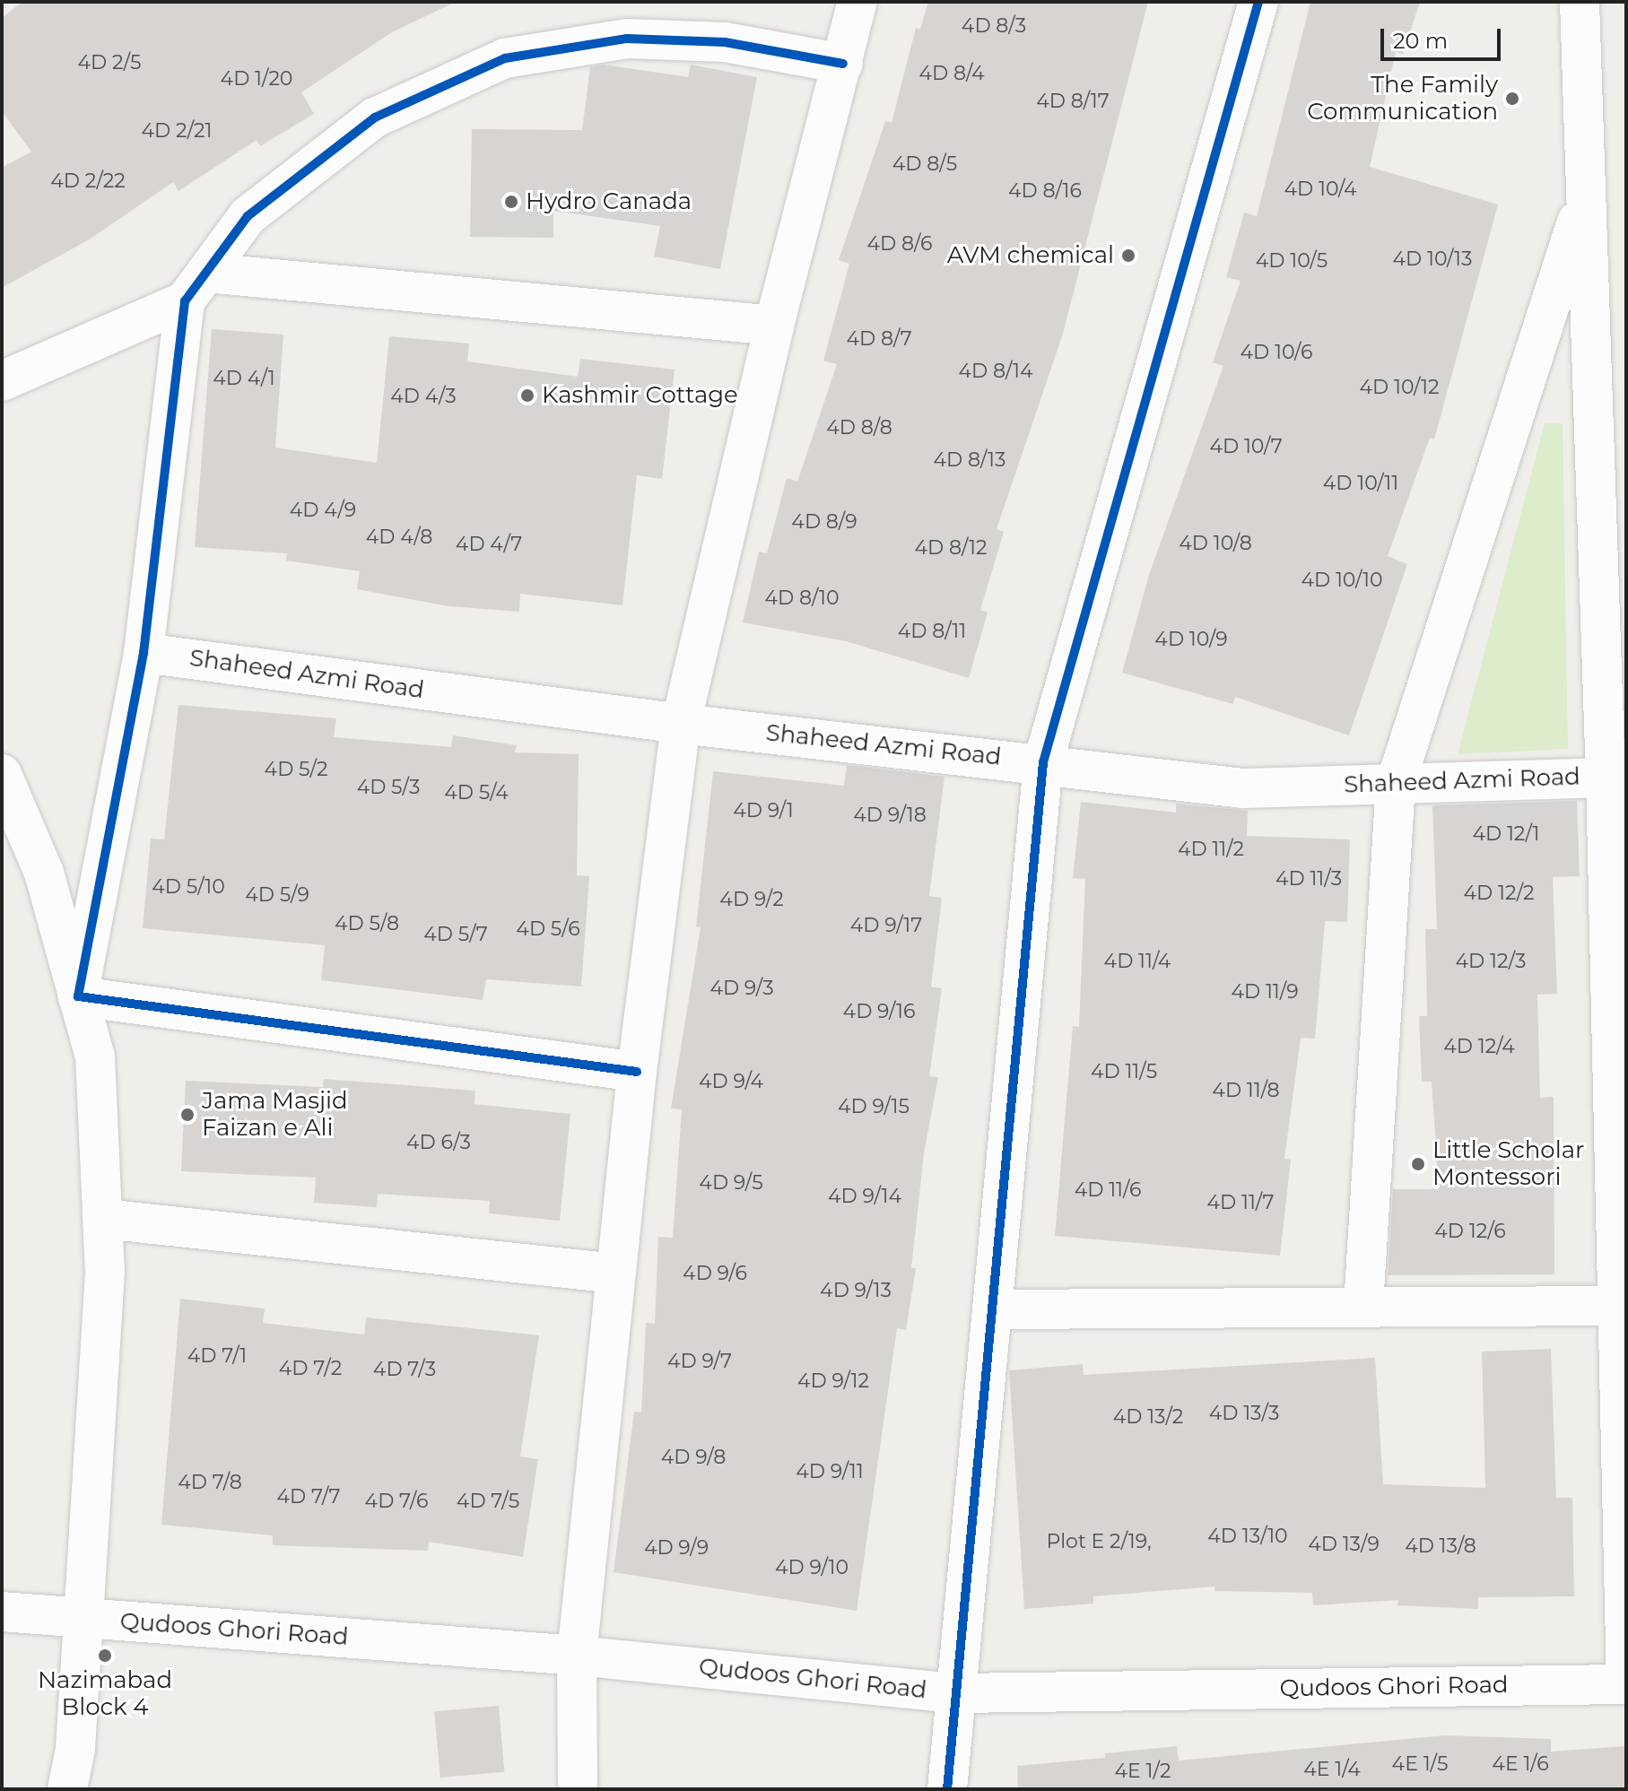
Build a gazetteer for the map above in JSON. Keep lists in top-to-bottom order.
{
  "streets": {
    "street": ["Shaheed Azmi Road", "Qudoos Ghori Road"]
  },
  "places": [
    "The Family Communication",
    "Hydro Canada",
    "AVM chemical",
    "Kashmir Cottage",
    "Jama Masjid Faizan e Ali",
    "Little Scholar Montessori",
    "Nazimabad Block 4"
  ],
  "house_numbers": [
    "4D 8/3",
    "4D 2/5",
    "4D 8/4",
    "4D 1/20",
    "4D 8/17",
    "4D 2/21",
    "4D 8/5",
    "4D 2/22",
    "4D 10/4",
    "4D 8/16",
    "4D 8/6",
    "4D 10/13",
    "4D 10/5",
    "4D 8/7",
    "4D 10/6",
    "4D 8/14",
    "4D 4/1",
    "4D 10/12",
    "4D 4/3",
    "4D 8/8",
    "4D 10/7",
    "4D 8/13",
    "4D 10/11",
    "4D 4/9",
    "4D 8/9",
    "4D 4/8",
    "4D 10/8",
    "4D 4/7",
    "4D 8/12",
    "4D 10/10",
    "4D 8/10",
    "4D 8/11",
    "4D 10/9",
    "4D 5/2",
    "4D 5/3",
    "4D 5/4",
    "4D 9/1",
    "4D 9/18",
    "4D 12/1",
    "4D 11/2",
    "4D 11/3",
    "4D 5/10",
    "4D 12/2",
    "4D 5/9",
    "4D 9/2",
    "4D 5/8",
    "4D 9/17",
    "4D 5/6",
    "4D 5/7",
    "4D 11/4",
    "4D 12/3",
    "4D 9/3",
    "4D 11/9",
    "4D 9/16",
    "4D 12/4",
    "4D 11/5",
    "4D 9/4",
    "4D 11/8",
    "4D 9/15",
    "4D 6/3",
    "4D 9/5",
    "4D 11/6",
    "4D 9/14",
    "4D 11/7",
    "4D 12/6",
    "4D 9/6",
    "4D 9/13",
    "4D 7/1",
    "4D 9/7",
    "4D 7/2",
    "4D 7/3",
    "4D 9/12",
    "4D 13/3",
    "4D 13/2",
    "4D 9/8",
    "4D 9/11",
    "4D 7/8",
    "4D 7/7",
    "4D 7/6",
    "4D 7/5",
    "4D 13/10",
    "Plot E 2/19,",
    "4D 13/9",
    "4D 13/8",
    "4D 9/9",
    "4D 9/10",
    "4E 1/5",
    "4E 1/6",
    "4E 1/4",
    "4E 1/2"
  ],
  "scale_bar": "20 m"
}
